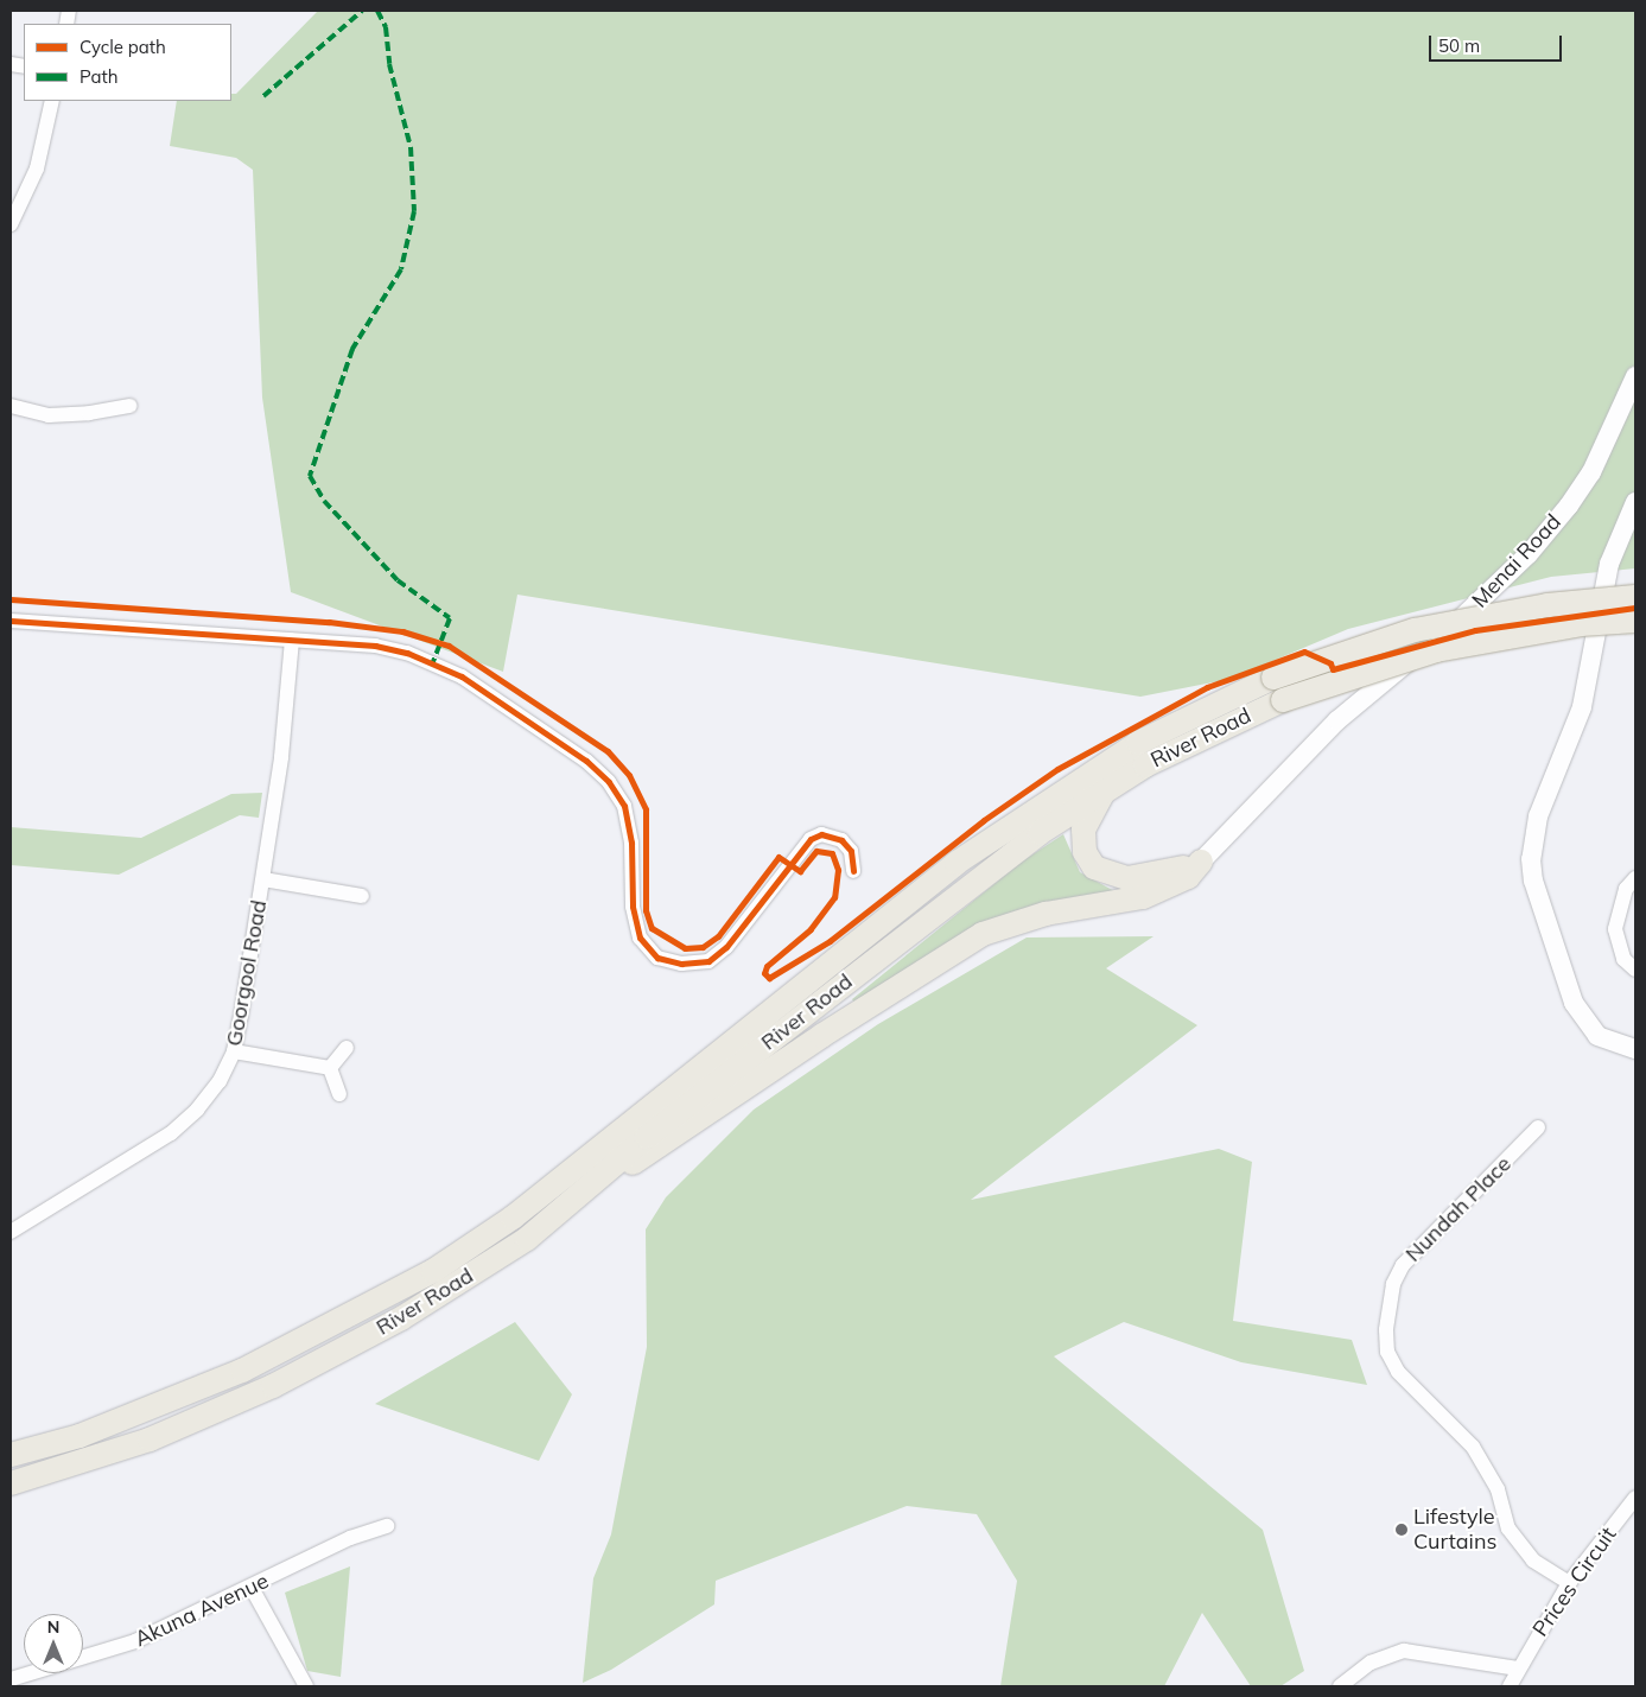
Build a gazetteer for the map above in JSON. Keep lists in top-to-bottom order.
{
  "streets": {
    "main road": ["River Road"],
    "street": [
      "Menai Road",
      "Goorgool Road",
      "Nundah Place",
      "Prices Circuit",
      "Akuna Avenue"
    ]
  },
  "crossings": [
    ["Nundah Place", "Prices Circuit"]
  ],
  "places": ["Lifestyle Curtains"],
  "legend": ["Cycle path", "Path"],
  "scale_bar": "50 m",
  "north": "top"
}
